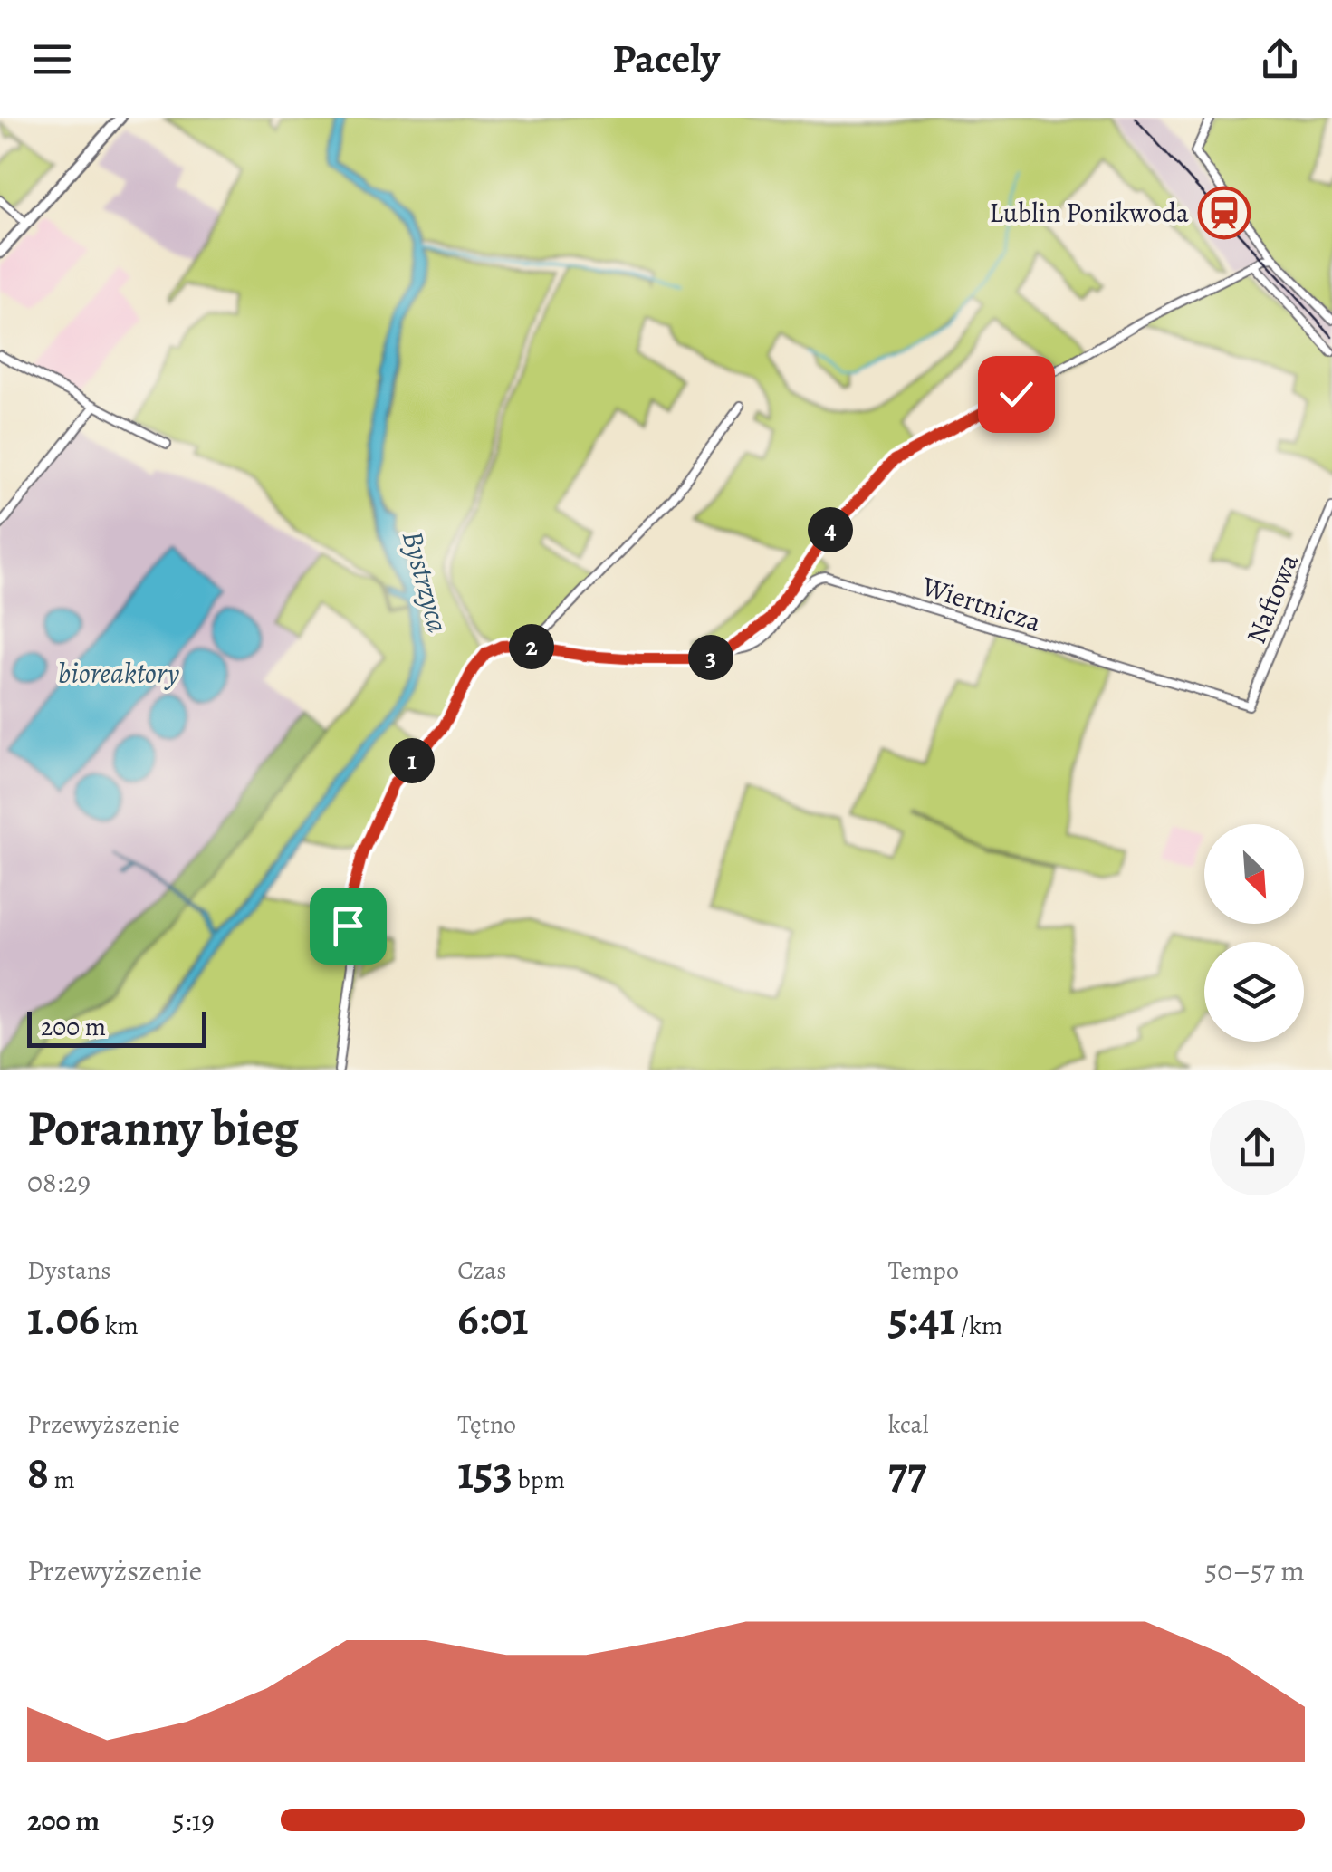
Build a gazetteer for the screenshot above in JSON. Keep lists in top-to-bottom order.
{
  "streets": {
    "street": ["Naftowa", "Wiertnicza"]
  },
  "crossings": [
    ["Naftowa", "Wiertnicza"]
  ],
  "water": ["Bystrzyca", "bioreaktory"],
  "places": {
    "station": ["Lublin Ponikwoda"]
  },
  "scale_bar": "200 m",
  "north": "bottom right",
  "page": {
    "header": "Pacely",
    "pins": [
      "4",
      "2",
      "3",
      "1"
    ],
    "scale": "200 m",
    "heading": ["Poranny bieg", "08:29"],
    "stats": [
      ["Dystans", "1.06 km"],
      ["Czas", "6:01"],
      ["Tempo", "5:41 /km"],
      ["Przewyższenie", "8 m"],
      ["Tętno", "153 bpm"],
      ["kcal", "77"]
    ],
    "chart": ["Przewyższenie", "50–57 m"],
    "list": [
      {
        "name": "200 m",
        "note": "5:19"
      }
    ]
  }
}
